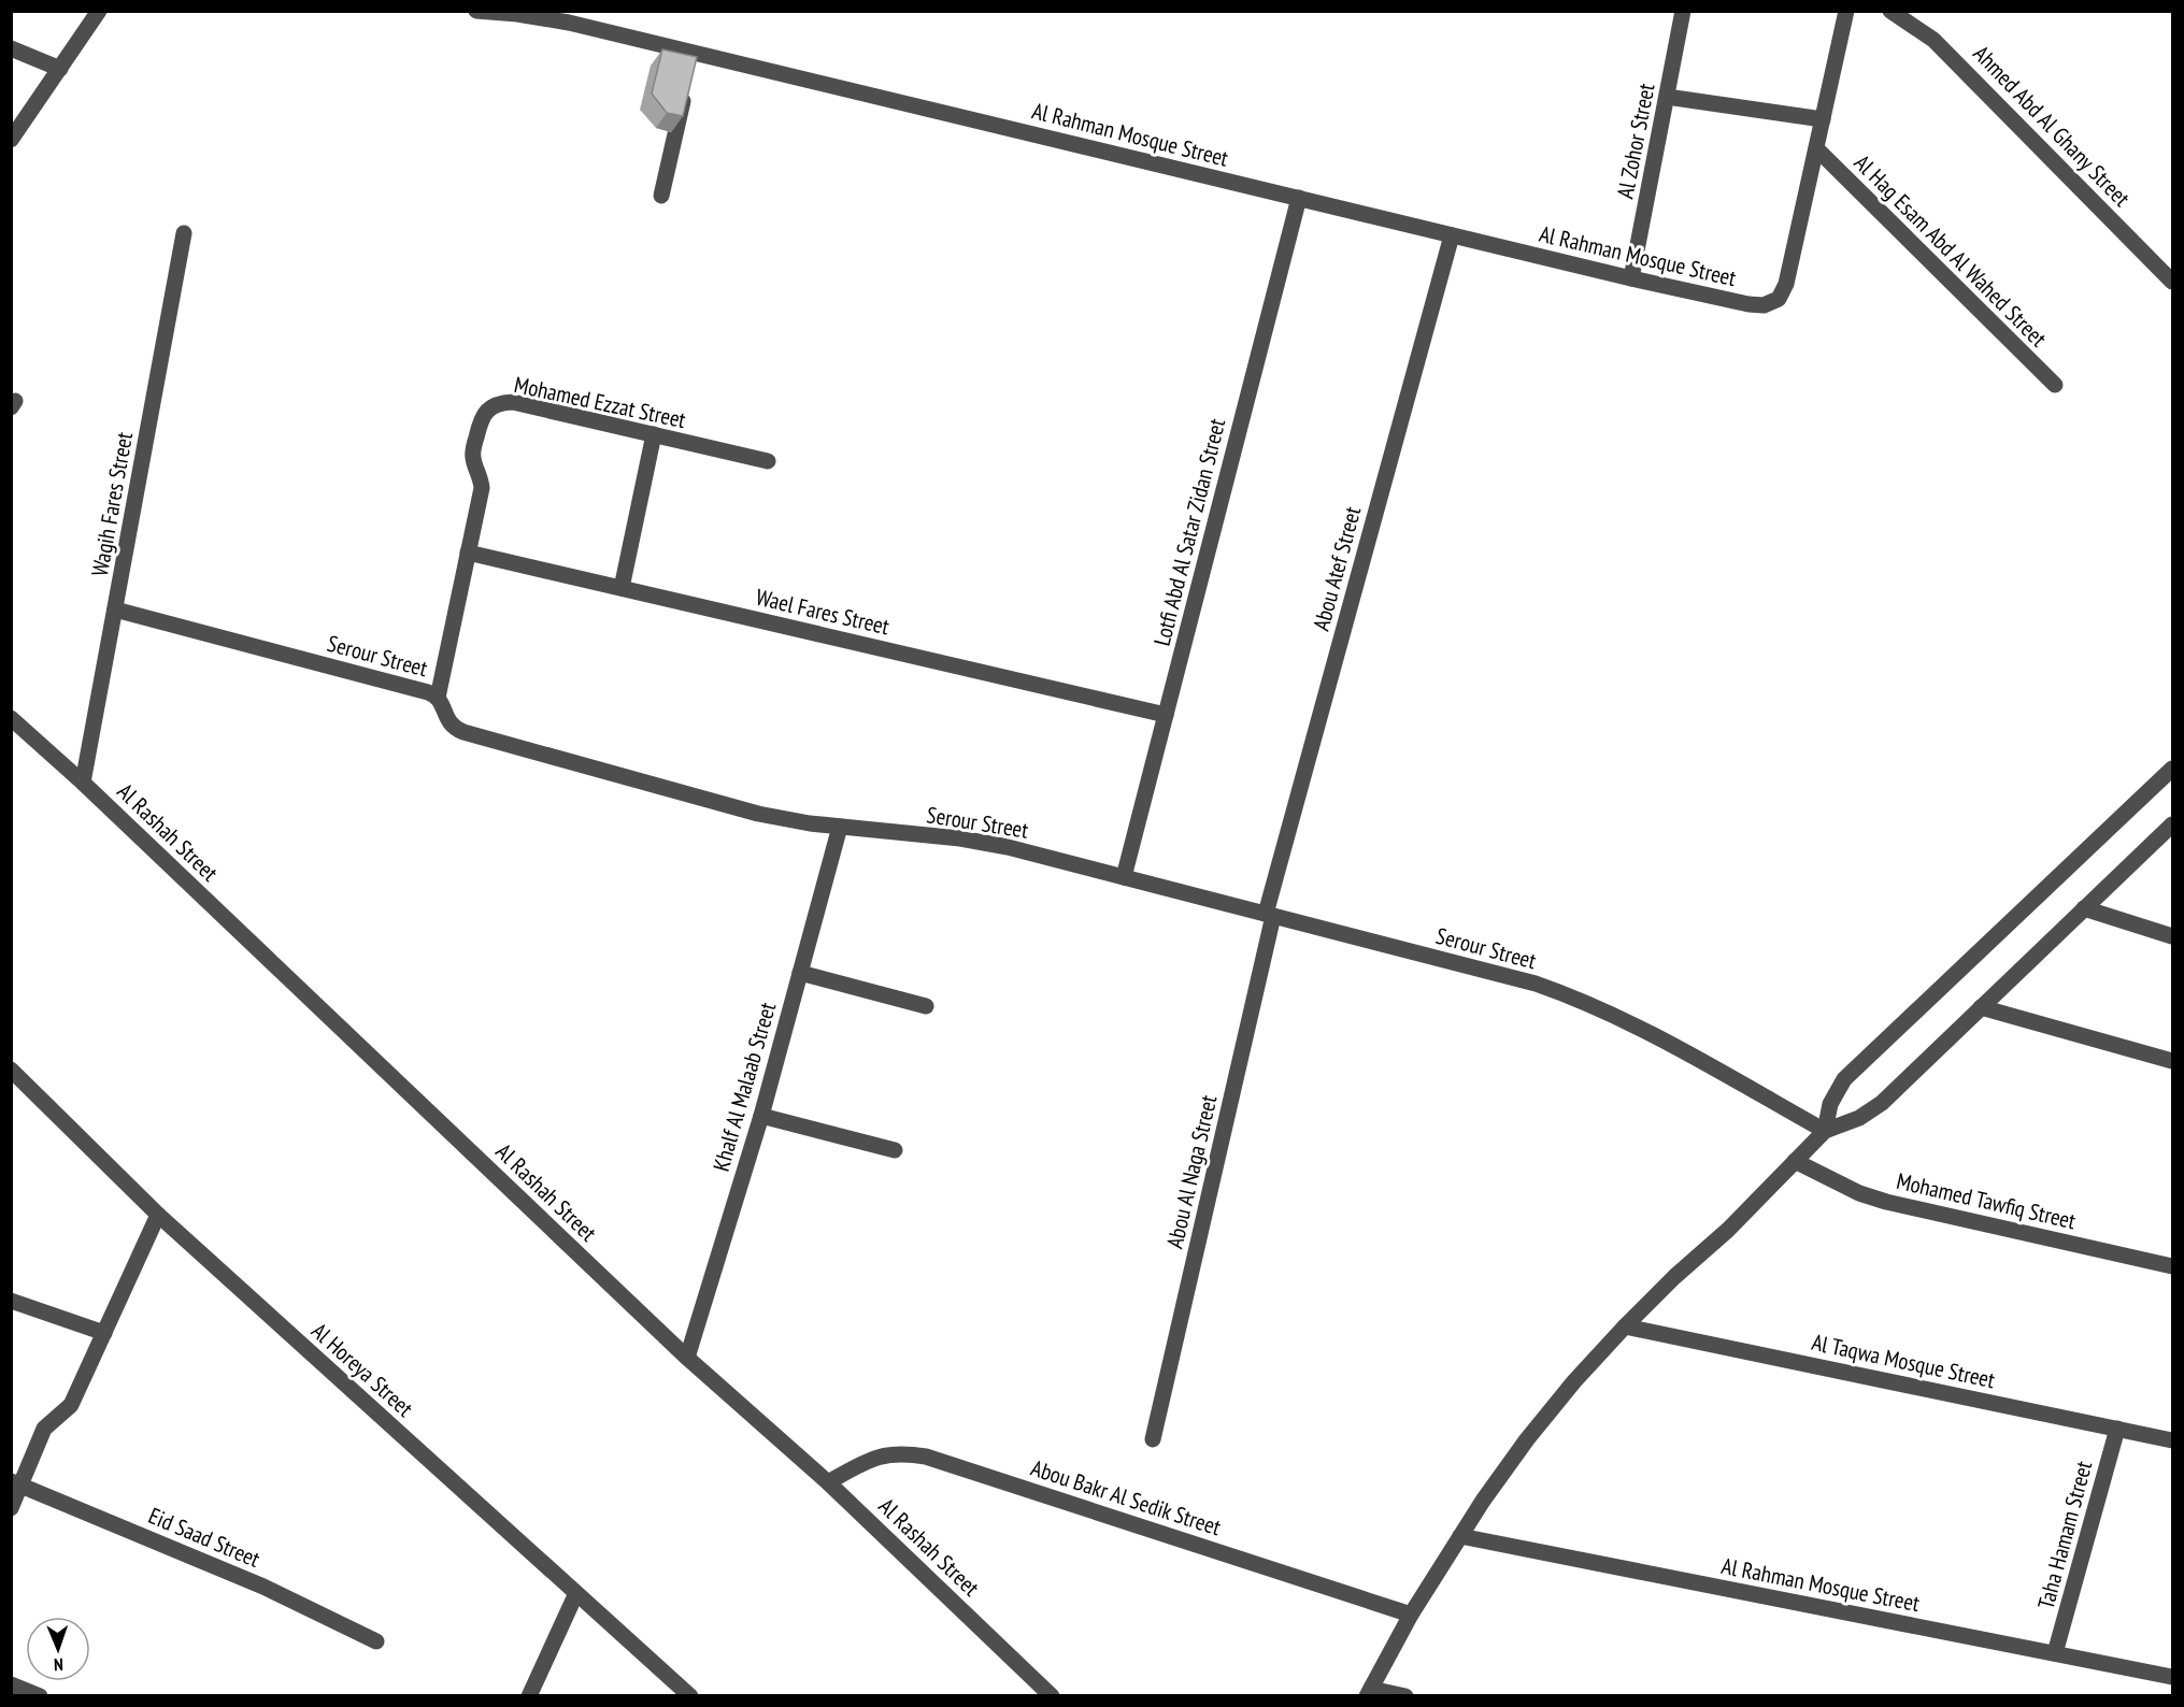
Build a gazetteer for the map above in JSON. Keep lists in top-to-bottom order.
{
  "streets": {
    "street": [
      "Ahmed Abd Al Ghany Street",
      "Al Rahman Mosque Street",
      "Al Zohor Street",
      "Al Hag Esam Abd Al Wahed Street",
      "Mohamed Ezzat Street",
      "Wagih Fares Street",
      "Lotfi Abd Al Satar Zidan Street",
      "Abou Atef Street",
      "Wael Fares Street",
      "Serour Street",
      "Al Rashah Street",
      "Khalf Al Malaab Street",
      "Abou Al Naga Street",
      "Mohamed Tawfiq Street",
      "Al Taqwa Mosque Street",
      "Al Horeya Street",
      "Abou Bakr Al Sedik Street",
      "Taha Hamam Street",
      "Eid Saad Street"
    ]
  },
  "crossings": [
    ["Al Rahman Mosque Street", "Al Zohor Street"],
    ["Al Rahman Mosque Street", "Al Hag Esam Abd Al Wahed Street"],
    ["Al Rahman Mosque Street", "Lotfi Abd Al Satar Zidan Street"],
    ["Al Rahman Mosque Street", "Abou Atef Street"],
    ["Al Rahman Mosque Street", "Taha Hamam Street"],
    ["Mohamed Ezzat Street", "Wael Fares Street"],
    ["Mohamed Ezzat Street", "Serour Street"],
    ["Wagih Fares Street", "Serour Street"],
    ["Wagih Fares Street", "Al Rashah Street"],
    ["Lotfi Abd Al Satar Zidan Street", "Wael Fares Street"],
    ["Lotfi Abd Al Satar Zidan Street", "Serour Street"],
    ["Abou Atef Street", "Serour Street"],
    ["Abou Atef Street", "Abou Al Naga Street"],
    ["Serour Street", "Khalf Al Malaab Street"],
    ["Serour Street", "Abou Al Naga Street"],
    ["Al Rashah Street", "Khalf Al Malaab Street"],
    ["Al Rashah Street", "Abou Bakr Al Sedik Street"],
    ["Al Taqwa Mosque Street", "Taha Hamam Street"]
  ],
  "north": "bottom"
}
